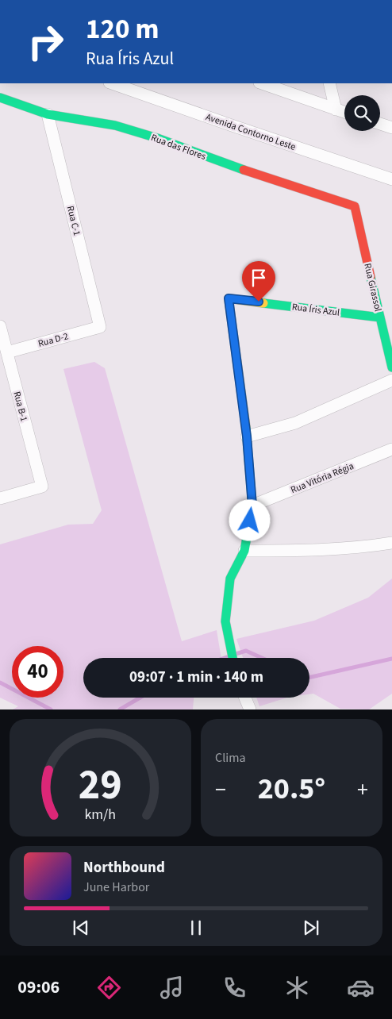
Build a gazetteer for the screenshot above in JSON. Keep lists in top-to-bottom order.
{
  "streets": {
    "street": [
      "Avenida Contorno Leste",
      "Rua das Flores",
      "Rua C-1",
      "Rua Girassol",
      "Rua Íris Azul",
      "Rua D-2",
      "Rua B-1",
      "Rua Vitória Régia"
    ]
  },
  "crossings": [
    ["Rua das Flores", "Rua C-1"],
    ["Rua das Flores", "Rua Girassol"],
    ["Rua C-1", "Rua D-2"],
    ["Rua Girassol", "Rua Íris Azul"],
    ["Rua D-2", "Rua B-1"]
  ],
  "page": {
    "turn": ["120 m", "Rua Íris Azul"],
    "limit": "40",
    "trip": "09:07 · 1 min · 140 m",
    "tile": "Clima",
    "heat": ["−", "20.5°", "+"],
    "song": ["Northbound", "June Harbor"],
    "tabs": "09:06",
    "gauge": ["29", "km/h"]
  }
}
